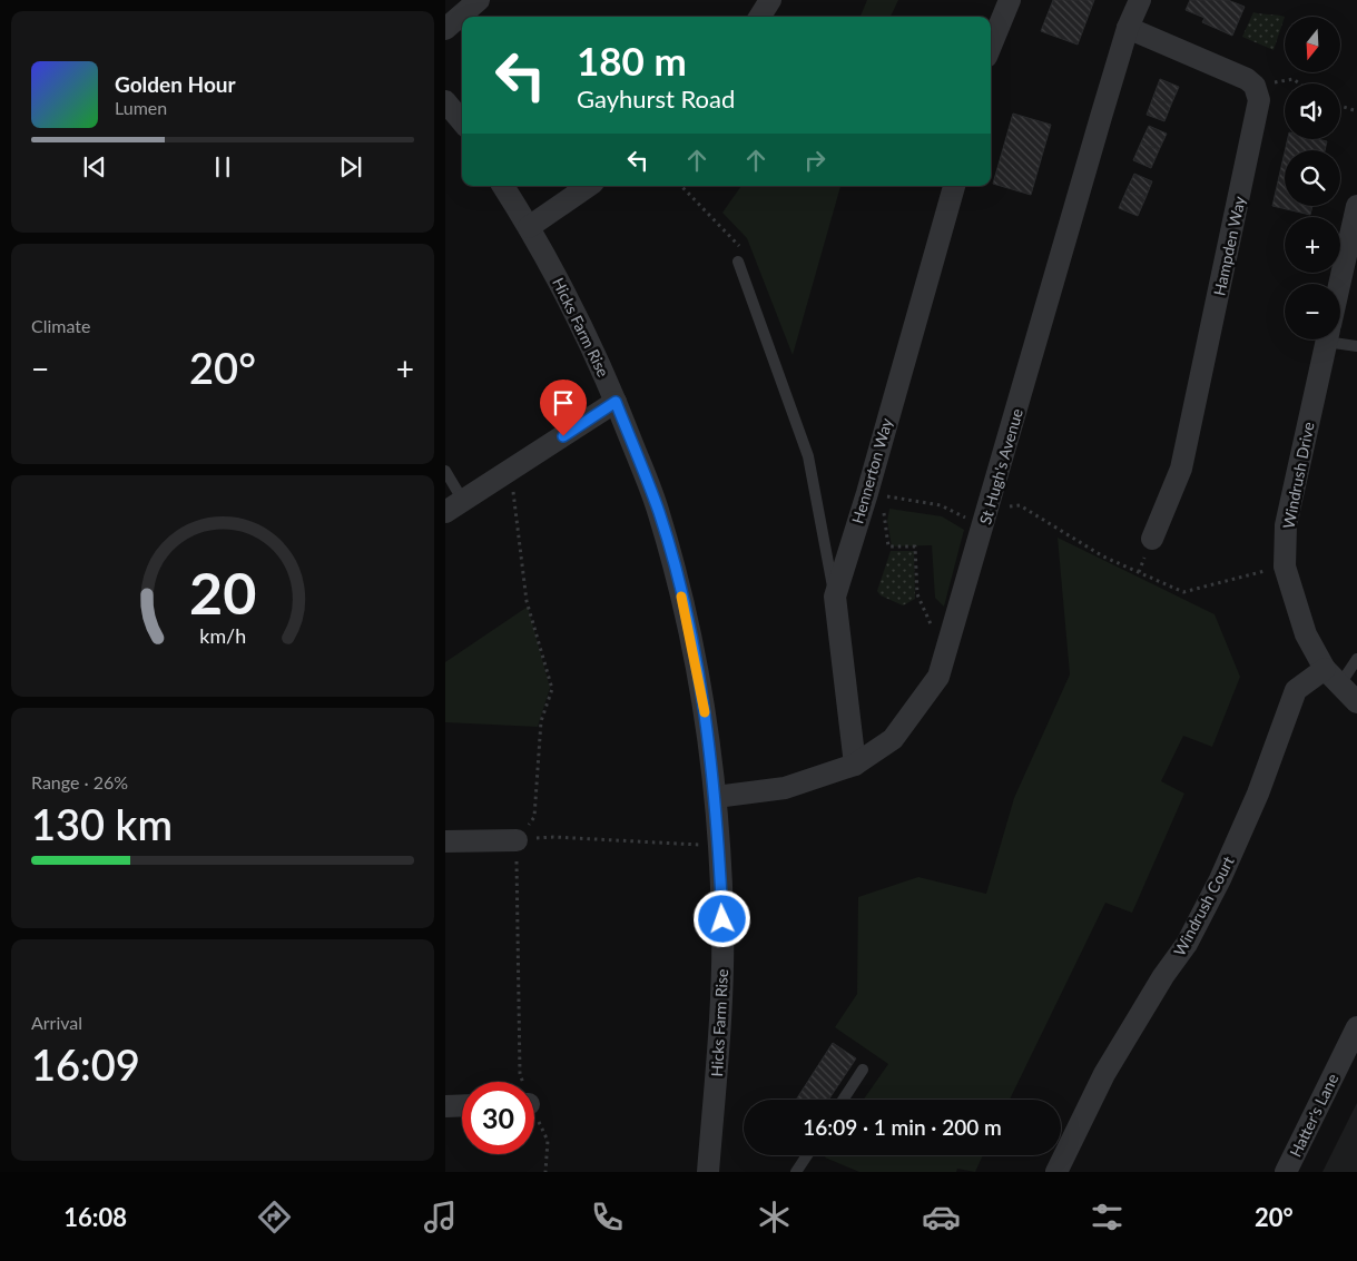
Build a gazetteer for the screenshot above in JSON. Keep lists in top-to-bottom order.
{
  "streets": {
    "street": [
      "Hampden Way",
      "Hicks Farm Rise",
      "St Hugh's Avenue",
      "Hennerton Way",
      "Windrush Drive",
      "Windrush Court",
      "Hatter's Lane"
    ]
  },
  "crossings": [
    ["Hampden Way", "St Hugh's Avenue"],
    ["Hicks Farm Rise", "St Hugh's Avenue"],
    ["St Hugh's Avenue", "Hennerton Way"],
    ["Windrush Drive", "Windrush Court"]
  ],
  "north": "bottom",
  "page": {
    "map_buttons": ["+", "−"],
    "turn": ["180 m", "Gayhurst Road"],
    "song": ["Golden Hour", "Lumen"],
    "tile": [
      "Climate",
      ["Range · 26%", "130 km"],
      ["Arrival", "16:09"]
    ],
    "heat": ["−", "20°", "+"],
    "limit": "30",
    "trip": "16:09 · 1 min · 200 m",
    "tabs": ["16:08", "20°"],
    "gauge": ["20", "km/h"]
  }
}
